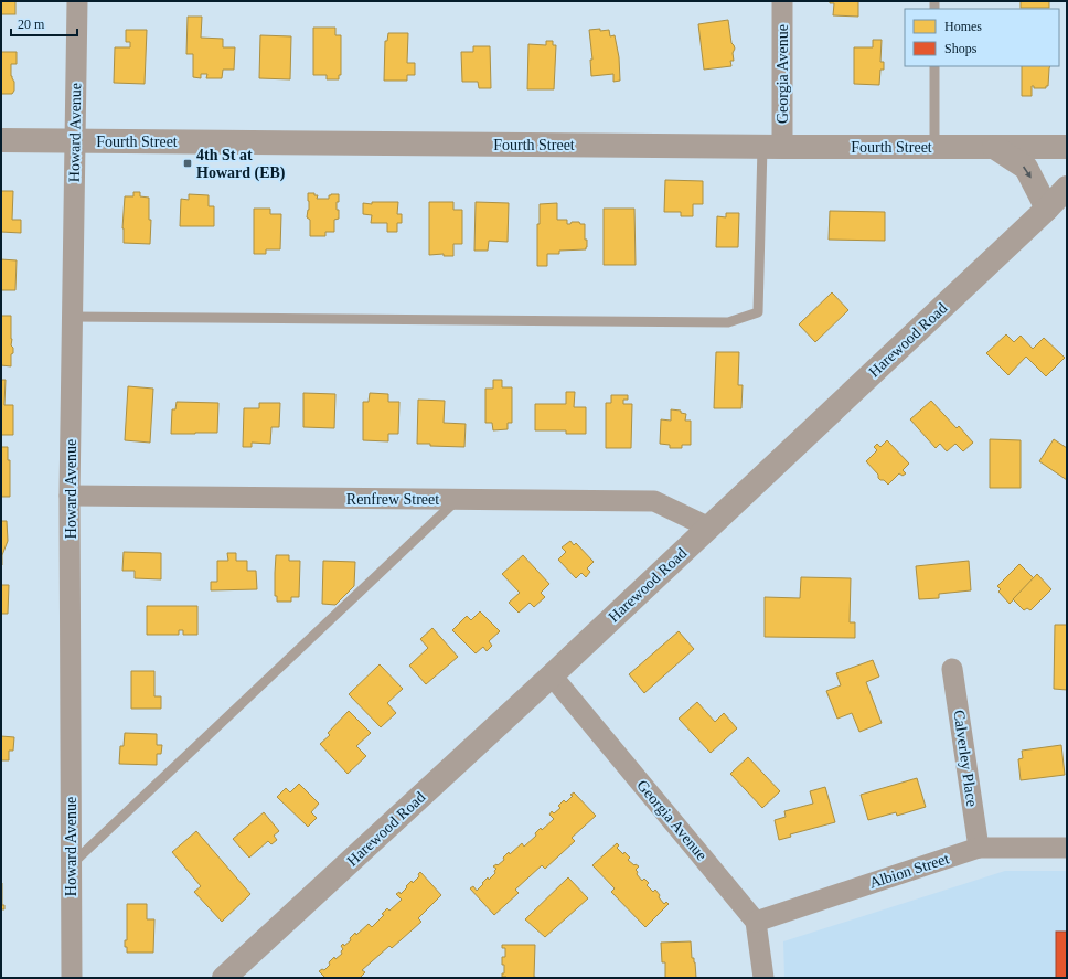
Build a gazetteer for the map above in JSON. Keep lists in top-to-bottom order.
{
  "streets": {
    "street": [
      "Georgia Avenue",
      "Howard Avenue",
      "Fourth Street",
      "Harewood Road",
      "Renfrew Street",
      "Calverley Place",
      "Albion Street"
    ]
  },
  "crossings": [
    ["Georgia Avenue", "Fourth Street"],
    ["Georgia Avenue", "Harewood Road"],
    ["Georgia Avenue", "Albion Street"],
    ["Howard Avenue", "Fourth Street"],
    ["Howard Avenue", "Renfrew Street"],
    ["Harewood Road", "Renfrew Street"],
    ["Calverley Place", "Albion Street"]
  ],
  "places": {
    "transit": ["4th St at Howard (EB)"]
  },
  "legend": ["Homes", "Shops"],
  "scale_bar": "20 m"
}
